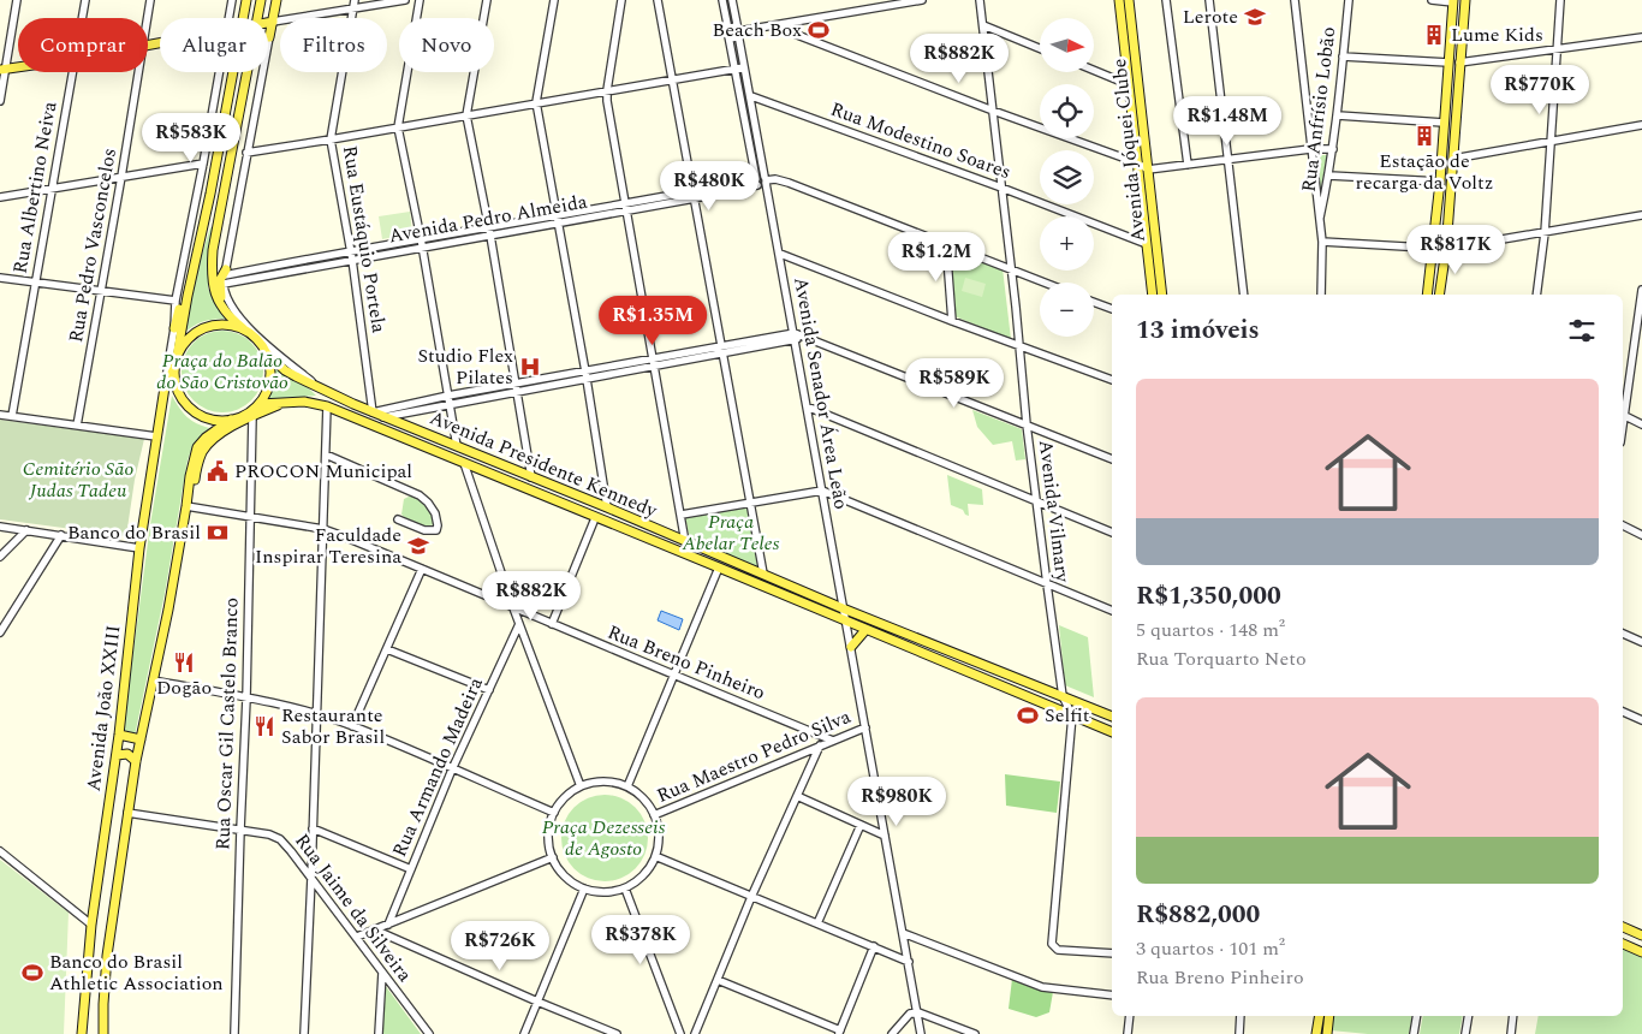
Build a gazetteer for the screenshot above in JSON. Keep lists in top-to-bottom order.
{
  "streets": {
    "main road": ["Avenida Jóquei Clube", "Avenida Presidente Kennedy", "Avenida João XXIII"],
    "street": [
      "Rua Anfrísio Lobão",
      "Rua Modestino Soares",
      "Rua Albertino Neiva",
      "Avenida Pedro Almeida",
      "Rua Eustáquio Portela",
      "Rua Pedro Vasconcelos",
      "Avenida Senador Área Leão",
      "Avenida Vilmary",
      "Rua Breno Pinheiro",
      "Rua Oscar Gil Castelo Branco",
      "Rua Maestro Pedro Silva",
      "Rua Armando Madeira",
      "Rua Jaime da Silveira"
    ]
  },
  "crossings": [
    ["Rua Modestino Soares", "Avenida Jóquei Clube"],
    ["Rua Modestino Soares", "Avenida Senador Área Leão"],
    ["Rua Modestino Soares", "Avenida Vilmary"],
    ["Avenida Pedro Almeida", "Rua Eustáquio Portela"],
    ["Avenida Pedro Almeida", "Avenida Senador Área Leão"],
    ["Rua Eustáquio Portela", "Avenida Presidente Kennedy"],
    ["Avenida Senador Área Leão", "Avenida Presidente Kennedy"],
    ["Avenida Presidente Kennedy", "Avenida Vilmary"],
    ["Avenida Presidente Kennedy", "Avenida João XXIII"],
    ["Rua Breno Pinheiro", "Avenida João XXIII"],
    ["Rua Breno Pinheiro", "Rua Oscar Gil Castelo Branco"],
    ["Rua Breno Pinheiro", "Rua Maestro Pedro Silva"],
    ["Avenida João XXIII", "Rua Jaime da Silveira"],
    ["Rua Oscar Gil Castelo Branco", "Rua Jaime da Silveira"]
  ],
  "parks": [
    "Praça do Balão do São Cristovão",
    "Cemitério São Judas Tadeu",
    "Praça Abelar Teles",
    "Praça Dezesseis de Agosto"
  ],
  "places": {
    "school or university": ["Lerote", "Faculdade Inspirar Teresina"],
    "sports": ["Beach Box", "Selfit", "Banco do Brasil Athletic Association"],
    "building": ["Lume Kids", "Estação de recarga da Voltz"],
    "hospital": ["Studio Flex Pilates"],
    "public building": ["PROCON Municipal"],
    "bank": ["Banco do Brasil"],
    "restaurant": ["Dogão", "Restaurante Sabor Brasil"]
  },
  "north": "right",
  "page": {
    "map_buttons": ["+", "−"],
    "chip": [
      "Comprar",
      "Alugar",
      "Filtros",
      "Novo"
    ],
    "price": [
      "R$882K",
      "R$770K",
      "R$1.48M",
      "R$583K",
      "R$480K",
      "R$817K",
      "R$1.2M",
      "R$1.35M",
      "R$589K",
      "R$882K",
      "R$980K",
      "R$378K",
      "R$726K"
    ],
    "heading": "13 imóveis",
    "list": [
      {
        "name": "R$1,350,000",
        "note": "5 quartos · 148 m² · Rua Torquarto Neto"
      },
      {
        "name": "R$882,000",
        "note": "3 quartos · 101 m² · Rua Breno Pinheiro"
      }
    ]
  }
}
